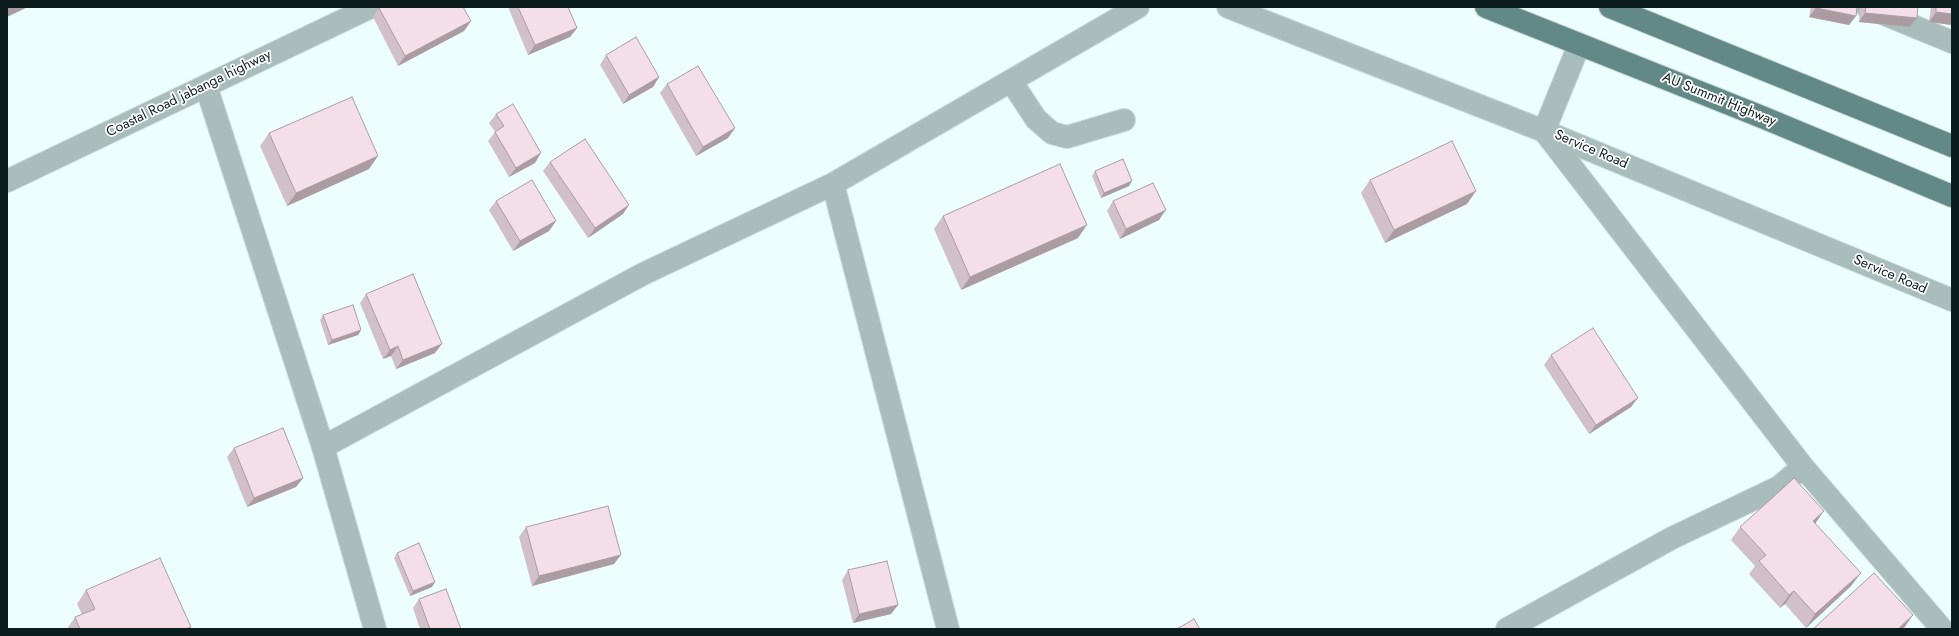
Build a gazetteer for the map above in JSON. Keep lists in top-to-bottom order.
{
  "streets": {
    "main road": ["AU Summit Highway"],
    "street": ["Coastal Road jabanga highway", "Service Road"]
  }
}
